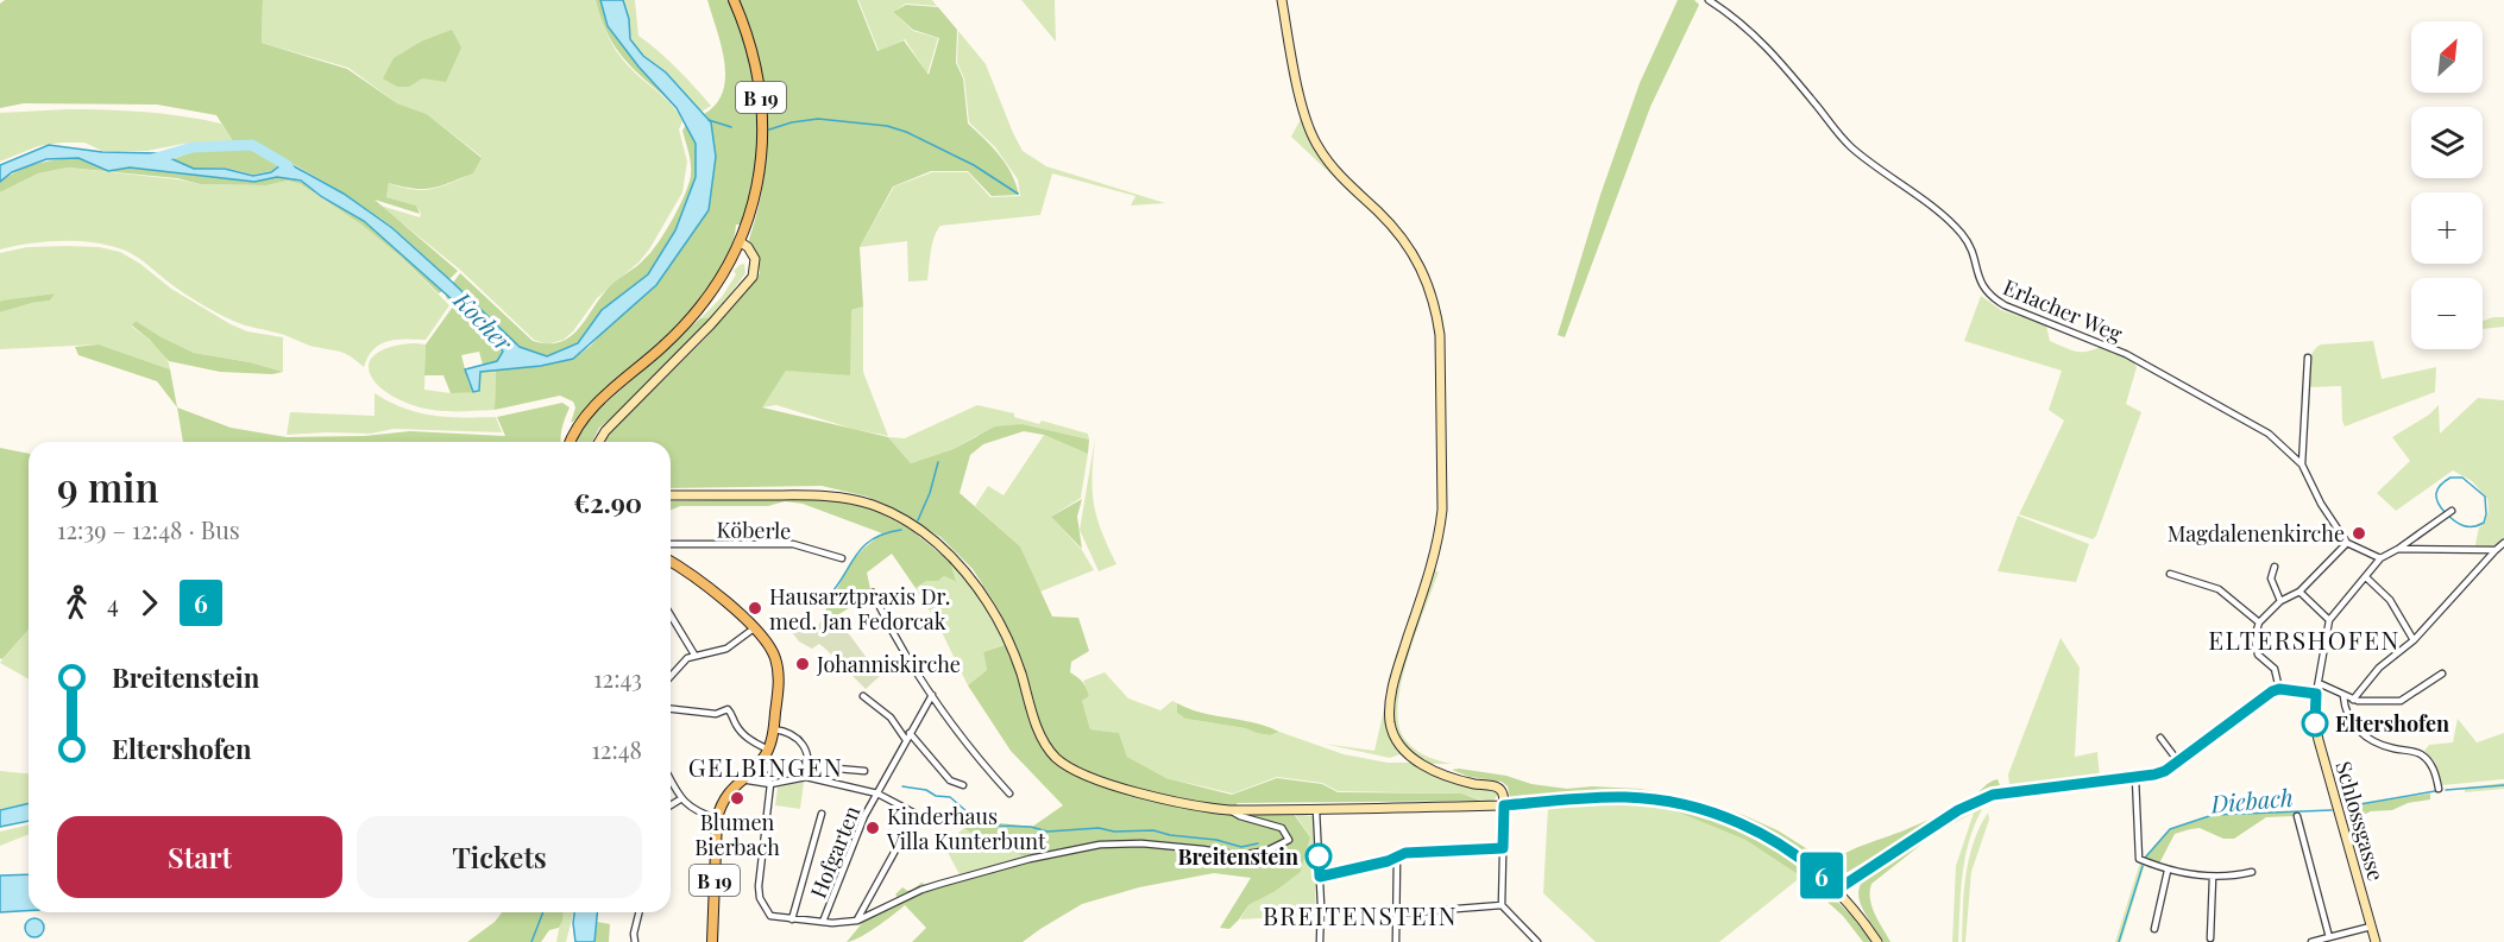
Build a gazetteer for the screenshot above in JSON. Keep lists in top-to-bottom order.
{
  "streets": {
    "main road": ["B 19"],
    "street": [
      "Erlacher Weg",
      "Köberle",
      "Schlossgasse",
      "Hofgarten"
    ]
  },
  "districts": ["ELTERSHOFEN", "GELBINGEN", "BREITENSTEIN"],
  "water": ["Kocher", "Diebach"],
  "places": [
    "Magdalenenkirche",
    "Hausarztpraxis Dr. med. Jan Fedorcak",
    "Johanniskirche",
    "Eltershofen",
    "Blumen Bierbach",
    "Kinderhaus Villa Kunterbunt",
    "Breitenstein"
  ],
  "lines": ["bus line 6"],
  "north": "top right",
  "page": {
    "on_map": "6",
    "map_buttons": ["+", "−"],
    "heading": ["9 min", "12:39 – 12:48 · Bus", "€2.90"],
    "legs": ["4", "6"],
    "list": [
      {
        "name": "Breitenstein",
        "value": "12:43"
      },
      {
        "name": "Eltershofen",
        "value": "12:48"
      }
    ],
    "buttons": ["Start", "Tickets"]
  }
}
